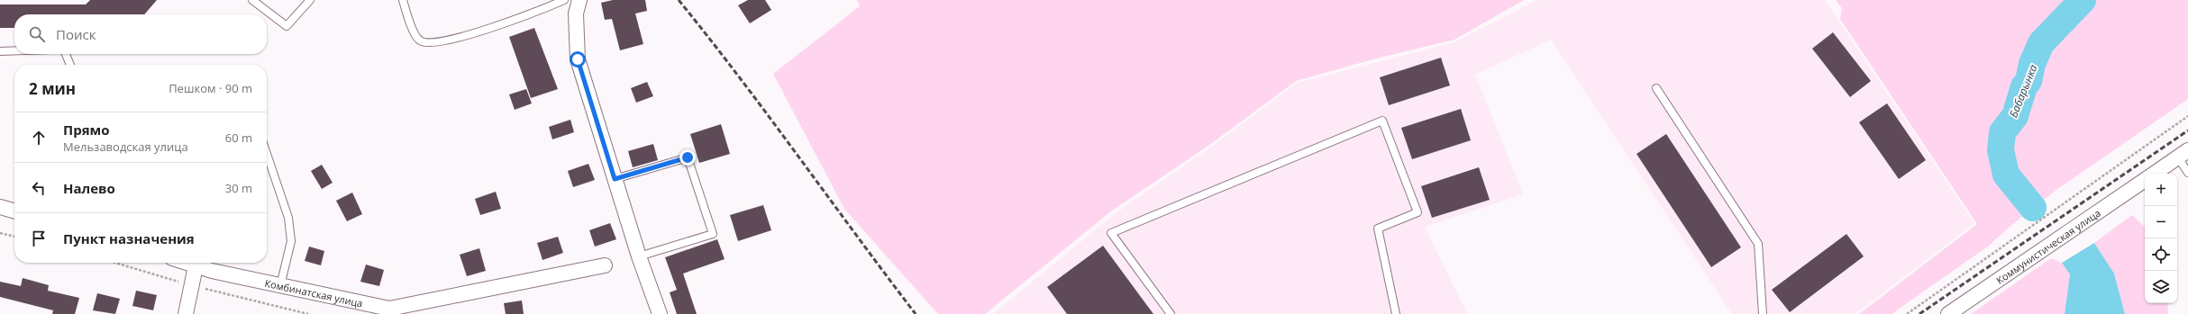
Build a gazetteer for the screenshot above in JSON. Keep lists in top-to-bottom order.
{
  "streets": {
    "street": ["Коммунистическая улица", "Комбинатская улица"]
  },
  "water": ["Бабарынка"],
  "page": {
    "search": "Поиск",
    "heading": ["2 мин", "Пешком · 90 m"],
    "list": [
      ["Прямо", "Мельзаводская улица", "60 m"],
      ["Налево", "30 m"],
      "Пункт назначения"
    ],
    "map_buttons": ["+", "−"]
  }
}
